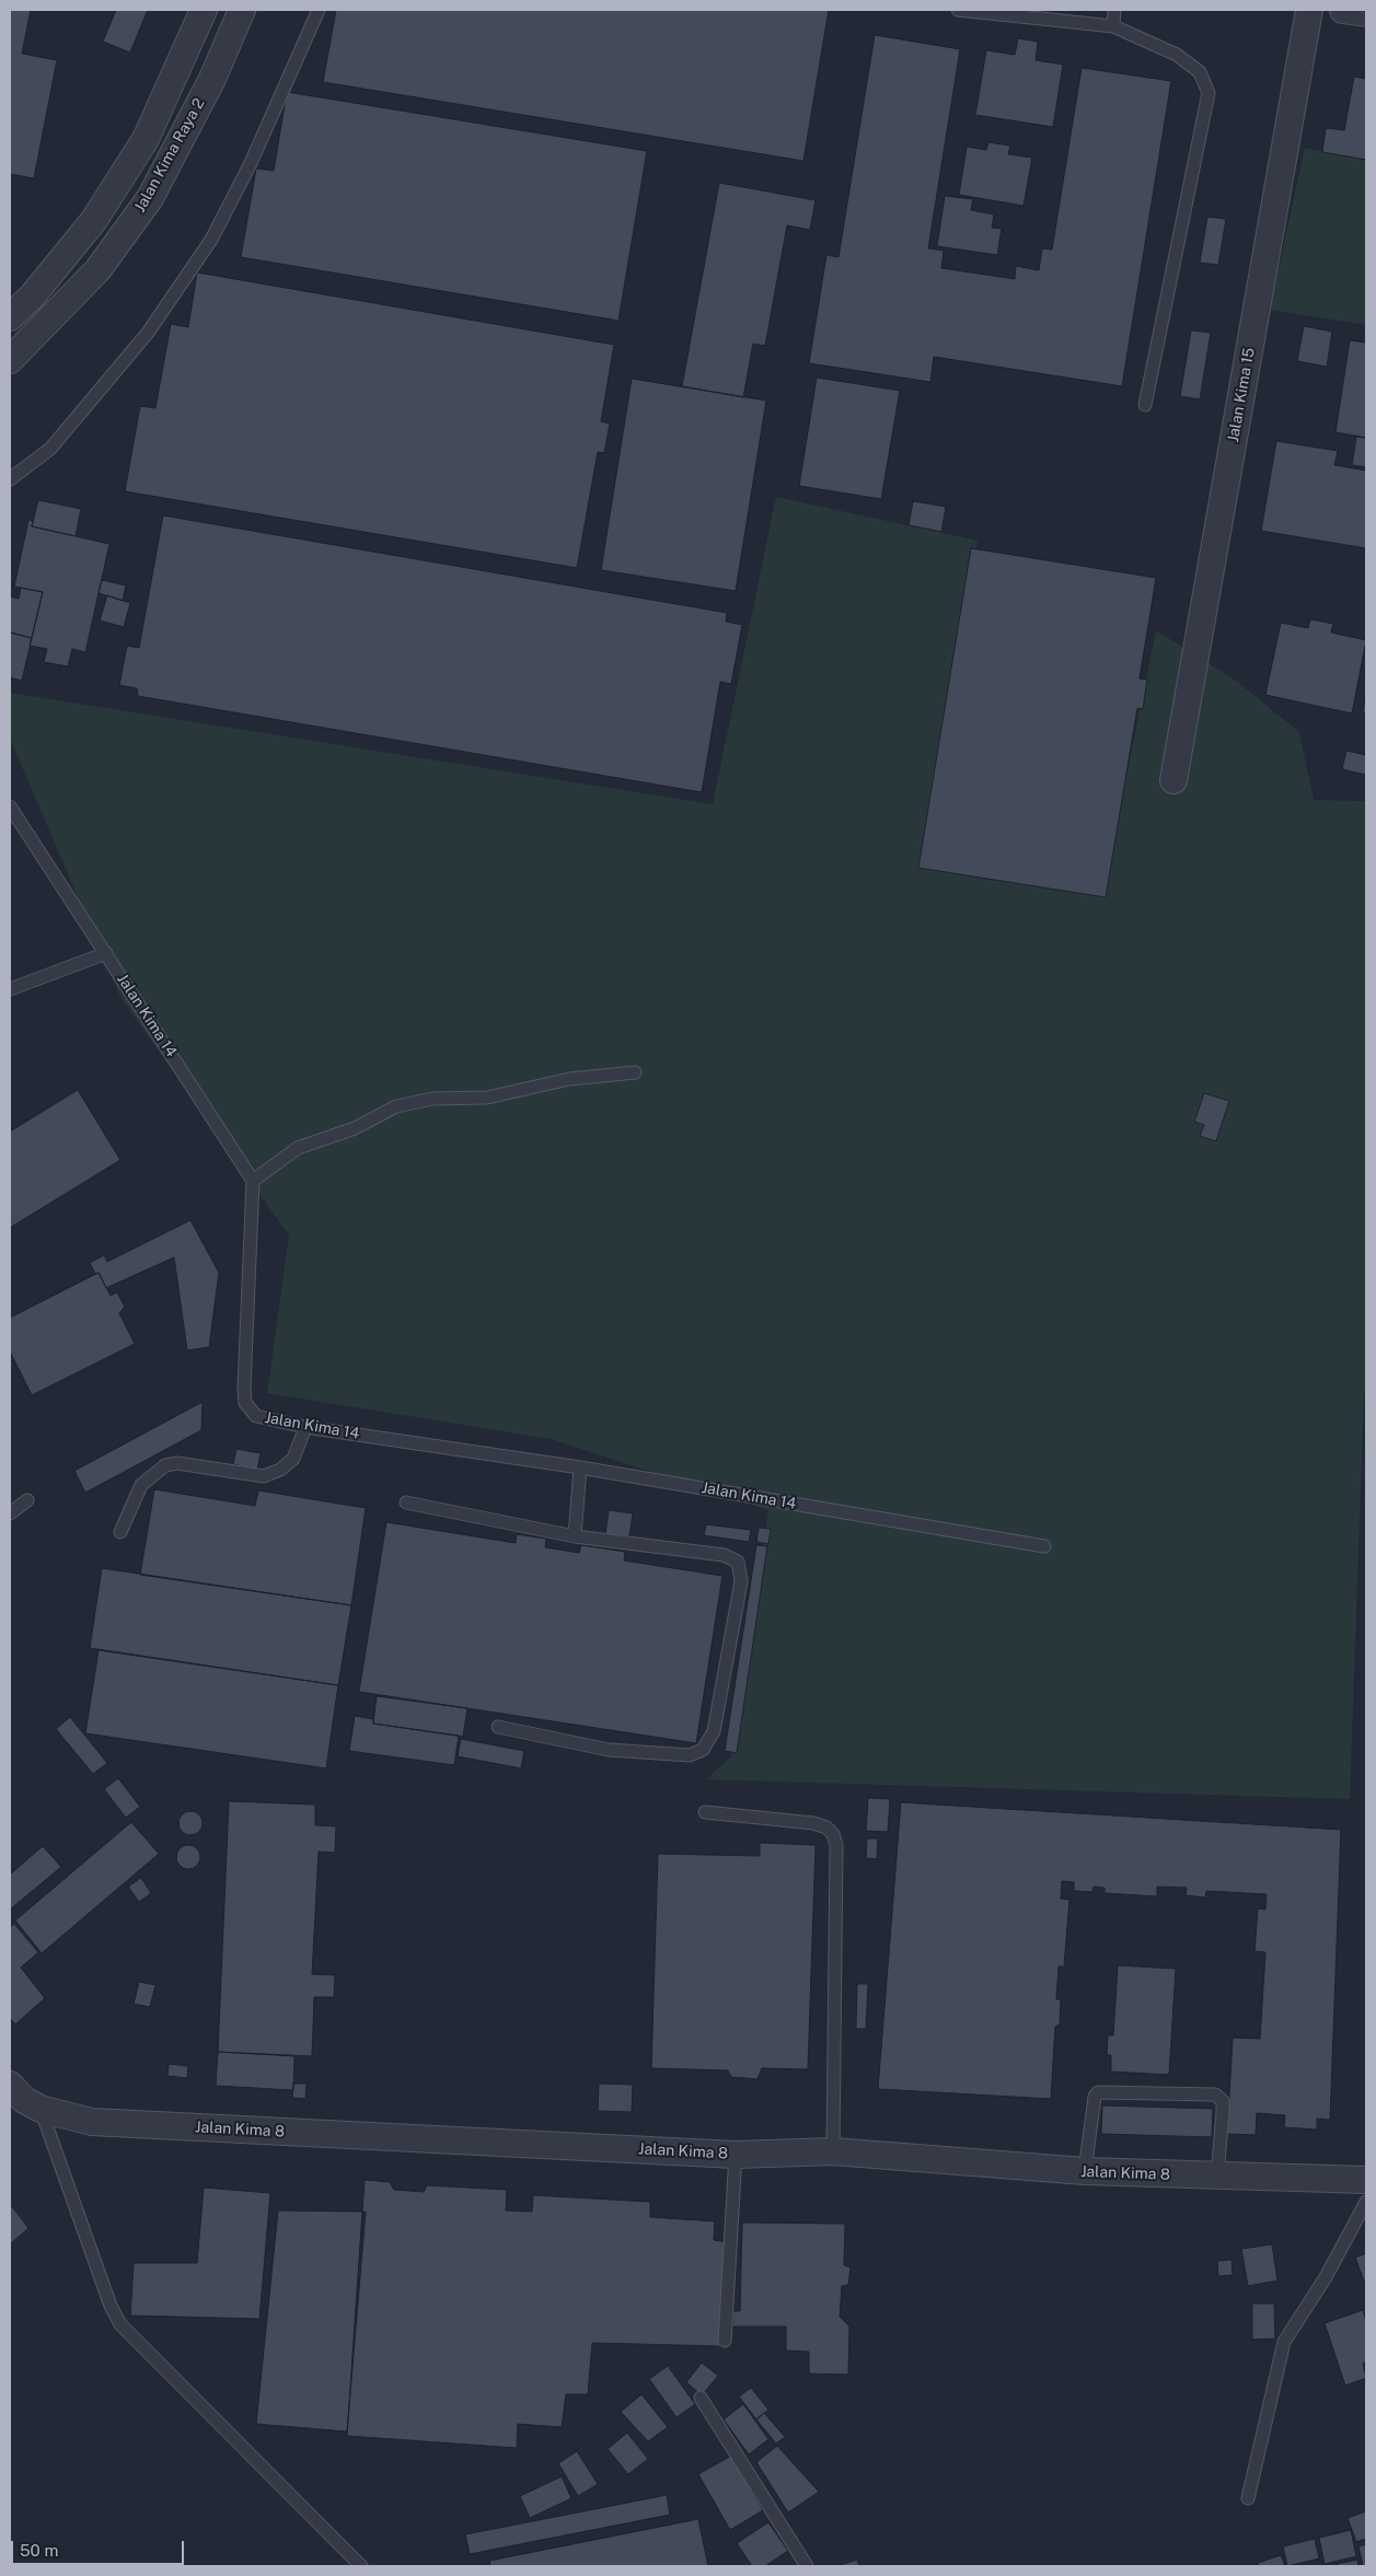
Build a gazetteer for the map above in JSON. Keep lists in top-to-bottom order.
{
  "streets": {
    "street": ["Jalan Kima Raya 2", "Jalan Kima 15", "Jalan Kima 8"],
    "lane": ["Jalan Kima 14"]
  },
  "scale_bar": "50 m"
}
